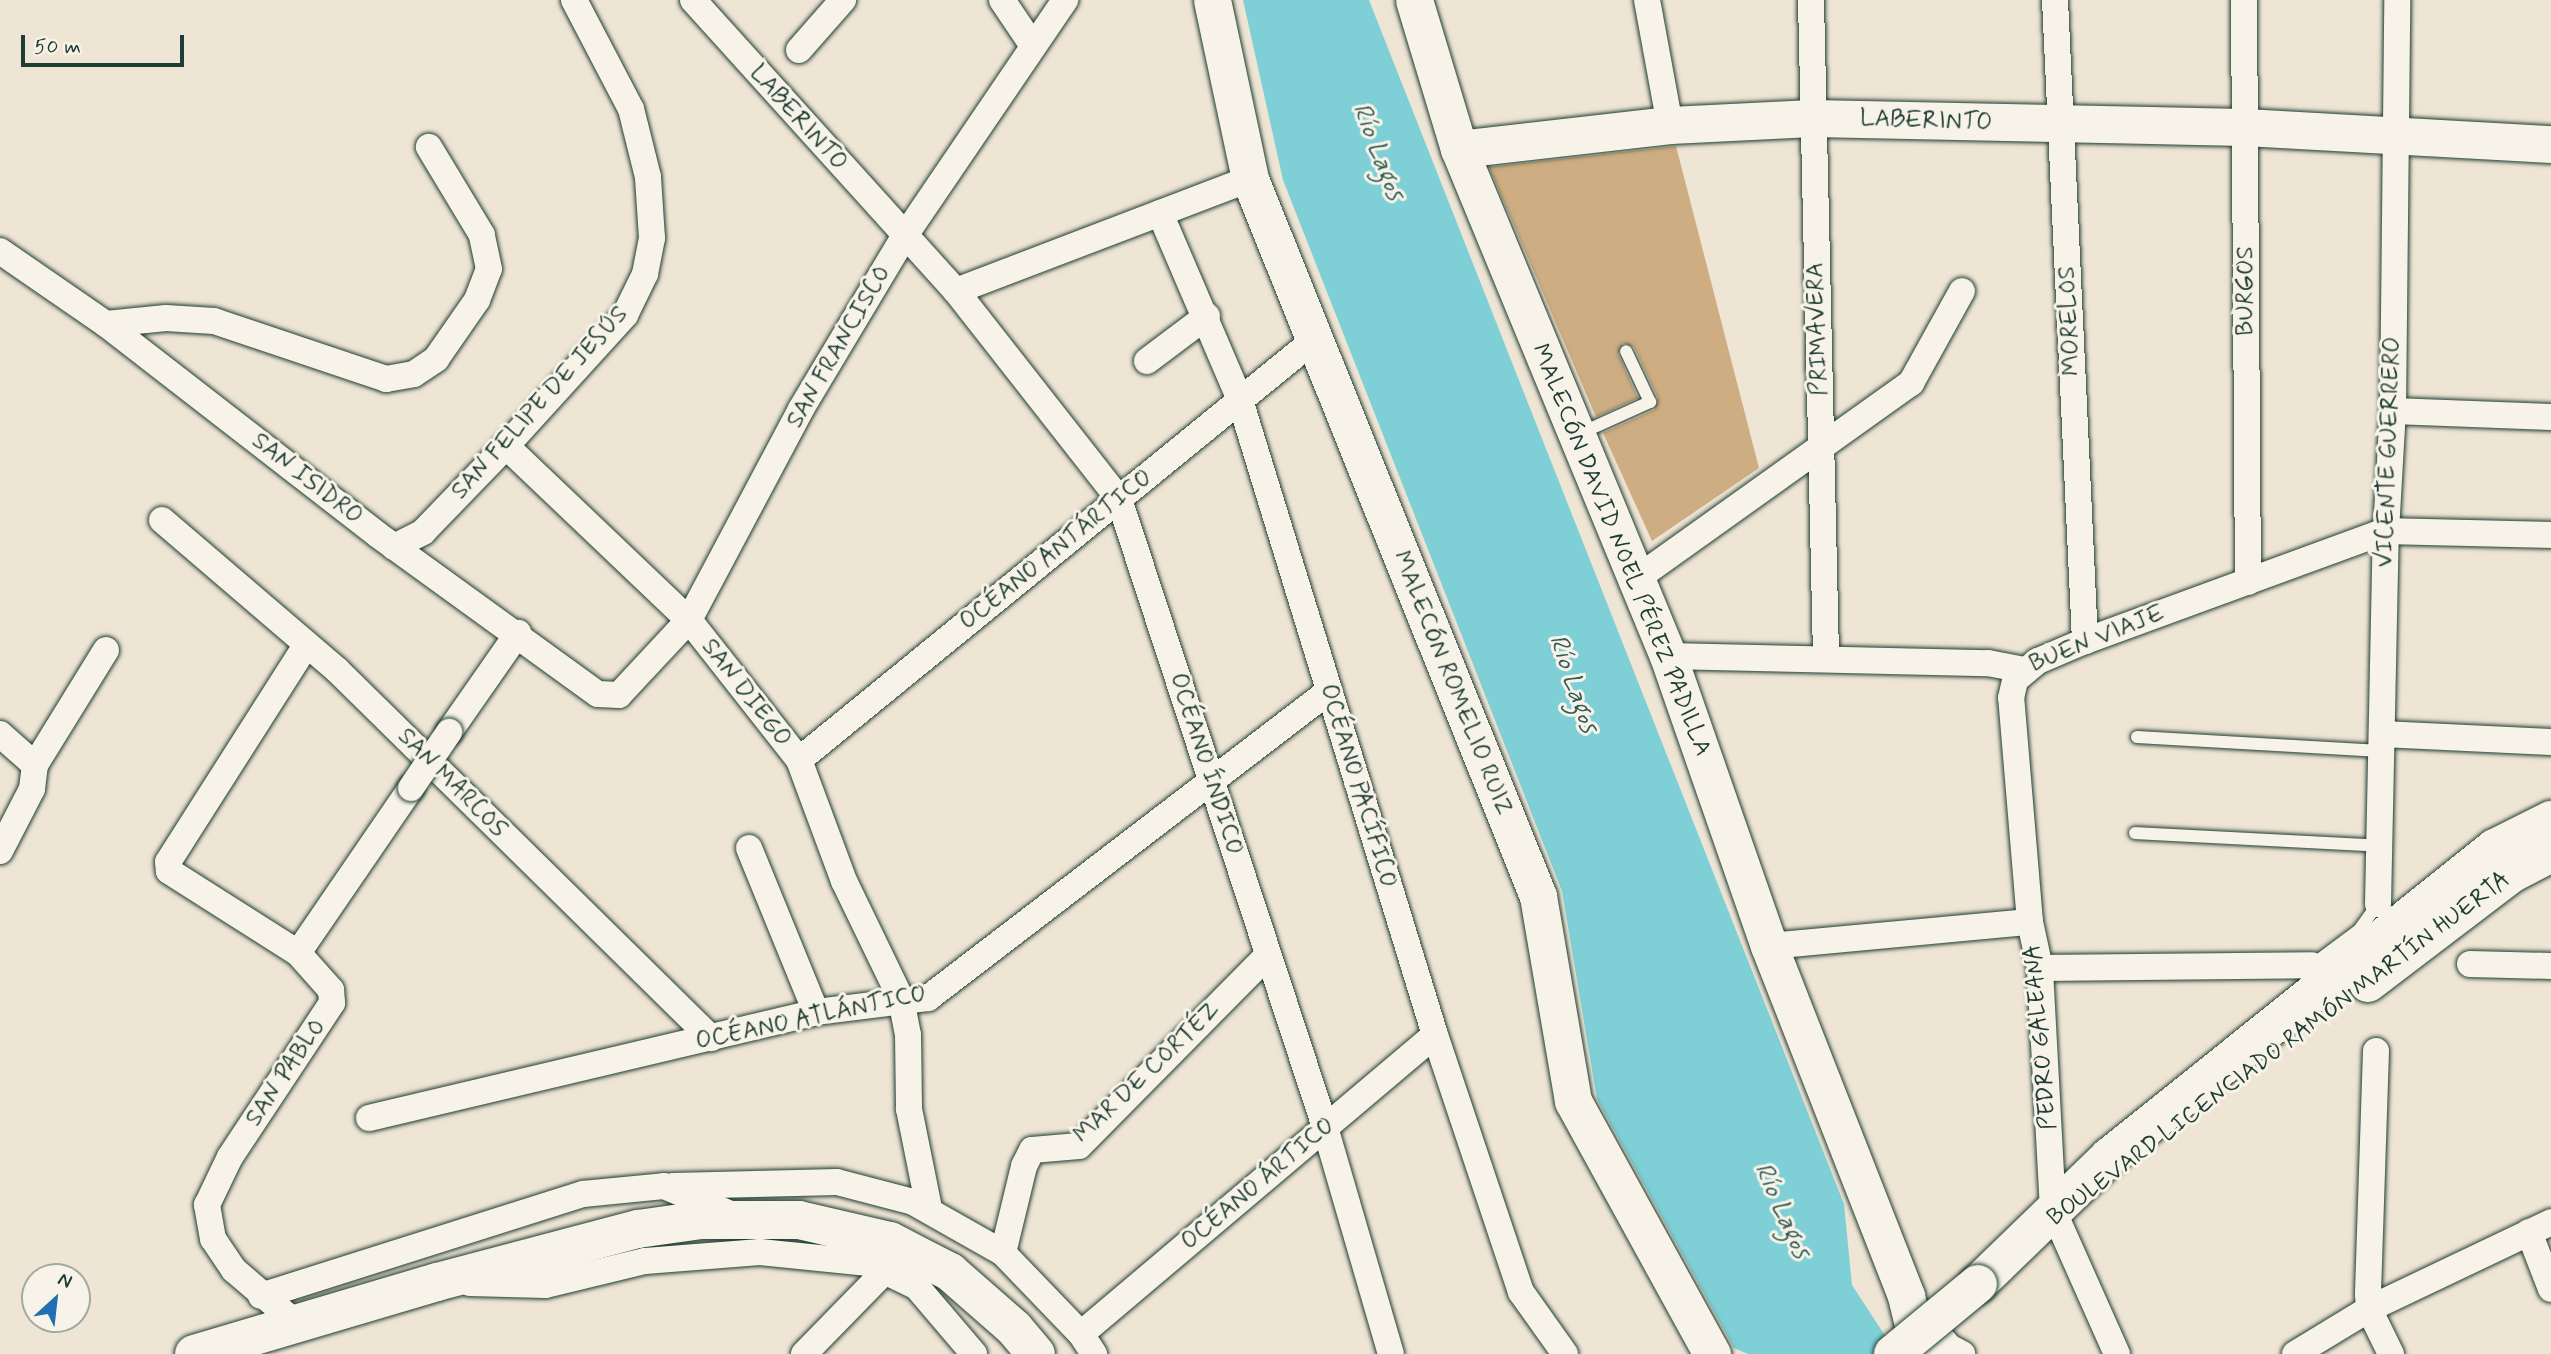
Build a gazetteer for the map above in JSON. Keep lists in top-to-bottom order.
{
  "streets": {
    "main road": ["BOULEVARD LICENCIADO RAMÓN MARTÍN HUERTA"],
    "street": [
      "LABERINTO",
      "BURGOS",
      "MORELOS",
      "PRIMAVERA",
      "SAN FRANCISCO",
      "SAN FELIPE DE JESÚS",
      "VICENTE GUERRERO",
      "SAN ISIDRO",
      "OCÉANO ANTÁRTICO",
      "MALECÓN DAVID NOEL PÉREZ PADILLA",
      "BUEN VIAJE",
      "MALECÓN ROMELIO RUIZ",
      "SAN DIEGO",
      "OCÉANO ÍNDICO",
      "SAN MARCOS",
      "OCÉANO PACÍFICO",
      "OCÉANO ATLÁNTICO",
      "PEDRO GALEANA",
      "SAN PABLO",
      "MAR DE CORTÉZ",
      "OCÉANO ÁRTICO"
    ]
  },
  "crossings": [
    ["LABERINTO", "BURGOS"],
    ["LABERINTO", "MORELOS"],
    ["LABERINTO", "PRIMAVERA"],
    ["LABERINTO", "SAN FRANCISCO"],
    ["LABERINTO", "VICENTE GUERRERO"],
    ["LABERINTO", "MALECÓN DAVID NOEL PÉREZ PADILLA"],
    ["LABERINTO", "OCÉANO ÍNDICO"],
    ["BURGOS", "BUEN VIAJE"],
    ["MORELOS", "BUEN VIAJE"],
    ["PRIMAVERA", "BUEN VIAJE"],
    ["SAN FRANCISCO", "SAN ISIDRO"],
    ["SAN FRANCISCO", "SAN DIEGO"],
    ["SAN FRANCISCO", "OCÉANO ÍNDICO"],
    ["SAN FELIPE DE JESÚS", "SAN ISIDRO"],
    ["SAN FELIPE DE JESÚS", "SAN DIEGO"],
    ["VICENTE GUERRERO", "BUEN VIAJE"],
    ["OCÉANO ANTÁRTICO", "MALECÓN ROMELIO RUIZ"],
    ["OCÉANO ANTÁRTICO", "SAN DIEGO"],
    ["OCÉANO ANTÁRTICO", "OCÉANO ÍNDICO"],
    ["OCÉANO ANTÁRTICO", "OCÉANO PACÍFICO"],
    ["MALECÓN DAVID NOEL PÉREZ PADILLA", "BUEN VIAJE"],
    ["BUEN VIAJE", "PEDRO GALEANA"],
    ["SAN DIEGO", "OCÉANO ATLÁNTICO"],
    ["OCÉANO ÍNDICO", "OCÉANO ATLÁNTICO"],
    ["OCÉANO ÍNDICO", "MAR DE CORTÉZ"],
    ["OCÉANO ÍNDICO", "OCÉANO ÁRTICO"],
    ["SAN MARCOS", "OCÉANO ATLÁNTICO"],
    ["SAN MARCOS", "SAN PABLO"],
    ["OCÉANO PACÍFICO", "OCÉANO ATLÁNTICO"],
    ["OCÉANO PACÍFICO", "OCÉANO ÁRTICO"],
    ["PEDRO GALEANA", "BOULEVARD LICENCIADO RAMÓN MARTÍN HUERTA"]
  ],
  "water": ["Río Lagos"],
  "scale_bar": "50 m",
  "north": "top right"
}
